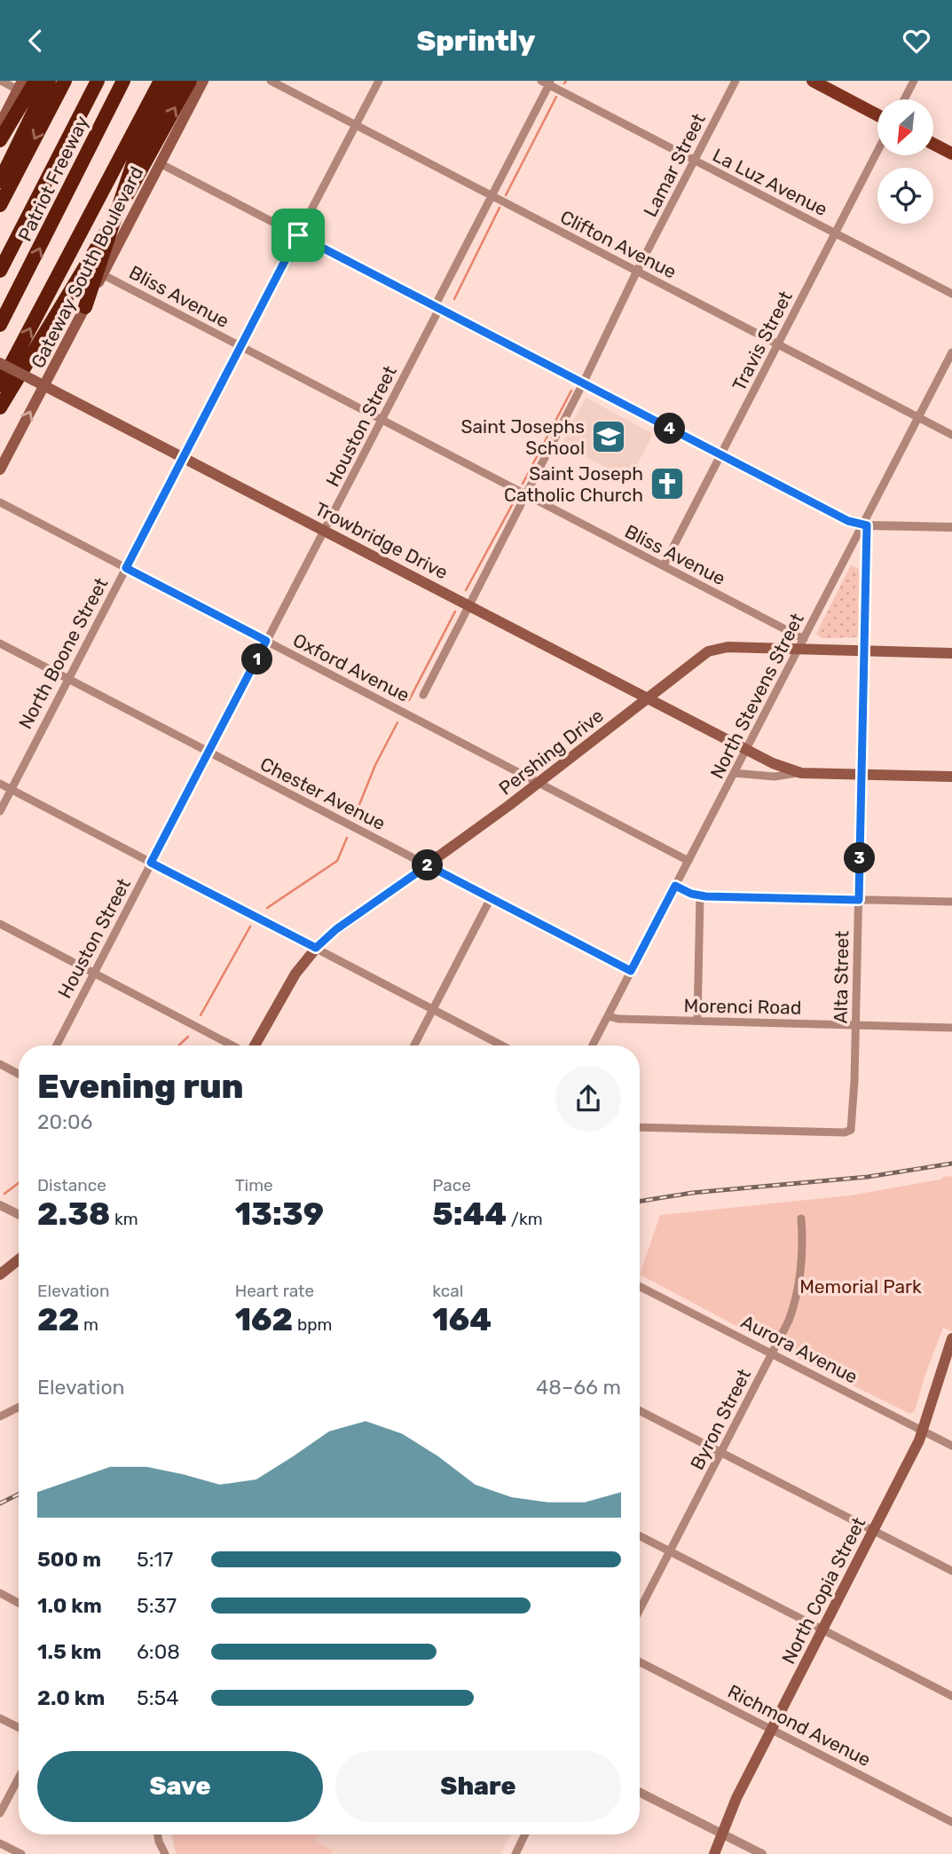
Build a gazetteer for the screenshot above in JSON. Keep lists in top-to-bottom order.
{
  "streets": {
    "highway": ["Patriot Freeway"],
    "main road": [
      "Gateway South Boulevard",
      "Trowbridge Drive",
      "Pershing Drive",
      "North Copia Street"
    ],
    "street": [
      "Lamar Street",
      "La Luz Avenue",
      "Clifton Avenue",
      "Bliss Avenue",
      "Travis Street",
      "Houston Street",
      "North Boone Street",
      "Oxford Avenue",
      "North Stevens Street",
      "Chester Avenue",
      "Alta Street",
      "Morenci Road",
      "Aurora Avenue",
      "Byron Street",
      "Richmond Avenue"
    ]
  },
  "crossings": [
    ["Lamar Street", "La Luz Avenue"],
    ["Lamar Street", "Clifton Avenue"],
    ["Lamar Street", "Bliss Avenue"],
    ["Lamar Street", "Trowbridge Drive"],
    ["La Luz Avenue", "Travis Street"],
    ["La Luz Avenue", "Houston Street"],
    ["Clifton Avenue", "Travis Street"],
    ["Clifton Avenue", "Houston Street"],
    ["Clifton Avenue", "North Boone Street"],
    ["Clifton Avenue", "North Stevens Street"],
    ["Gateway South Boulevard", "Bliss Avenue"],
    ["Gateway South Boulevard", "Trowbridge Drive"],
    ["Bliss Avenue", "Travis Street"],
    ["Bliss Avenue", "Houston Street"],
    ["Bliss Avenue", "North Boone Street"],
    ["Bliss Avenue", "North Stevens Street"],
    ["Bliss Avenue", "Pershing Drive"],
    ["Houston Street", "Trowbridge Drive"],
    ["Houston Street", "Oxford Avenue"],
    ["Houston Street", "Chester Avenue"],
    ["Trowbridge Drive", "North Boone Street"],
    ["Trowbridge Drive", "North Stevens Street"],
    ["Trowbridge Drive", "Pershing Drive"],
    ["Trowbridge Drive", "Alta Street"],
    ["North Boone Street", "Oxford Avenue"],
    ["North Boone Street", "Chester Avenue"],
    ["Oxford Avenue", "North Stevens Street"],
    ["Oxford Avenue", "Pershing Drive"],
    ["North Stevens Street", "Pershing Drive"],
    ["North Stevens Street", "Chester Avenue"],
    ["North Stevens Street", "Alta Street"],
    ["North Stevens Street", "Morenci Road"],
    ["Pershing Drive", "Chester Avenue"],
    ["Pershing Drive", "Alta Street"],
    ["Alta Street", "Morenci Road"],
    ["Aurora Avenue", "Byron Street"],
    ["Aurora Avenue", "North Copia Street"],
    ["North Copia Street", "Richmond Avenue"]
  ],
  "parks": ["Memorial Park"],
  "places": {
    "school or university": ["Saint Josephs School"],
    "church": ["Saint Joseph Catholic Church"]
  },
  "north": "bottom left",
  "page": {
    "header": "Sprintly",
    "pins": [
      "4",
      "1",
      "3",
      "2"
    ],
    "heading": ["Evening run", "20:06"],
    "stats": [
      ["Distance", "2.38 km"],
      ["Time", "13:39"],
      ["Pace", "5:44 /km"],
      ["Elevation", "22 m"],
      ["Heart rate", "162 bpm"],
      ["kcal", "164"]
    ],
    "chart": ["Elevation", "48–66 m"],
    "list": [
      {
        "name": "500 m",
        "note": "5:17"
      },
      {
        "name": "1.0 km",
        "note": "5:37"
      },
      {
        "name": "1.5 km",
        "note": "6:08"
      },
      {
        "name": "2.0 km",
        "note": "5:54"
      }
    ],
    "buttons": ["Save", "Share"]
  }
}
